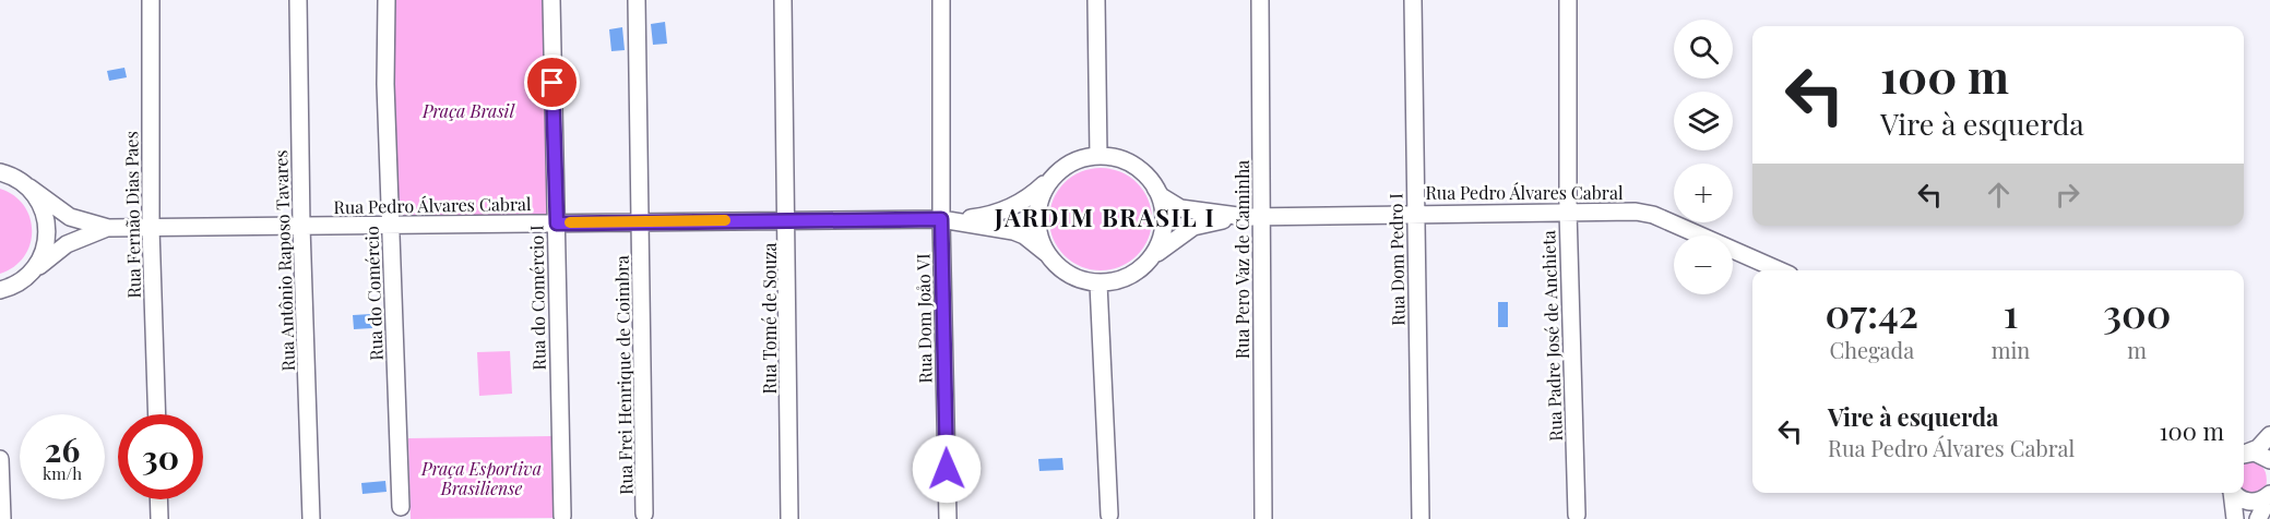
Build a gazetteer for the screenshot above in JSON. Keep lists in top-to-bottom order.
{
  "streets": {
    "street": [
      "Rua Pedro Álvares Cabral",
      "Rua Fernão Dias Paes",
      "Rua Pero Vaz de Caminha",
      "Rua Dom Pedro I",
      "Rua Antônio Raposo Tavares",
      "Rua do Comércio",
      "Rua do Comércio I",
      "Rua Tomé de Souza",
      "Rua Dom Joåo VI",
      "Rua Padre José de Anchieta",
      "Rua Frei Henrique de Coimbra"
    ]
  },
  "crossings": [
    ["Rua Pedro Álvares Cabral", "Rua Fernão Dias Paes"],
    ["Rua Pedro Álvares Cabral", "Rua Pero Vaz de Caminha"],
    ["Rua Pedro Álvares Cabral", "Rua Dom Pedro I"],
    ["Rua Pedro Álvares Cabral", "Rua Antônio Raposo Tavares"],
    ["Rua Pedro Álvares Cabral", "Rua do Comércio"],
    ["Rua Pedro Álvares Cabral", "Rua do Comércio I"],
    ["Rua Pedro Álvares Cabral", "Rua Tomé de Souza"],
    ["Rua Pedro Álvares Cabral", "Rua Dom Joåo VI"],
    ["Rua Pedro Álvares Cabral", "Rua Padre José de Anchieta"],
    ["Rua Pedro Álvares Cabral", "Rua Frei Henrique de Coimbra"]
  ],
  "districts": ["JARDIM BRASIL I"],
  "parks": ["Praça Brasil", "Praça Esportiva Brasiliense"],
  "page": {
    "map_buttons": ["+", "−"],
    "turn": ["100 m", "Vire à esquerda"],
    "eta": [
      "07:42",
      "Chegada",
      "1",
      "min",
      "300",
      "m"
    ],
    "list": [
      {
        "name": "Vire à esquerda",
        "note": "Rua Pedro Álvares Cabral",
        "value": "100 m"
      }
    ],
    "speed": "26 km/h",
    "limit": "30"
  }
}
